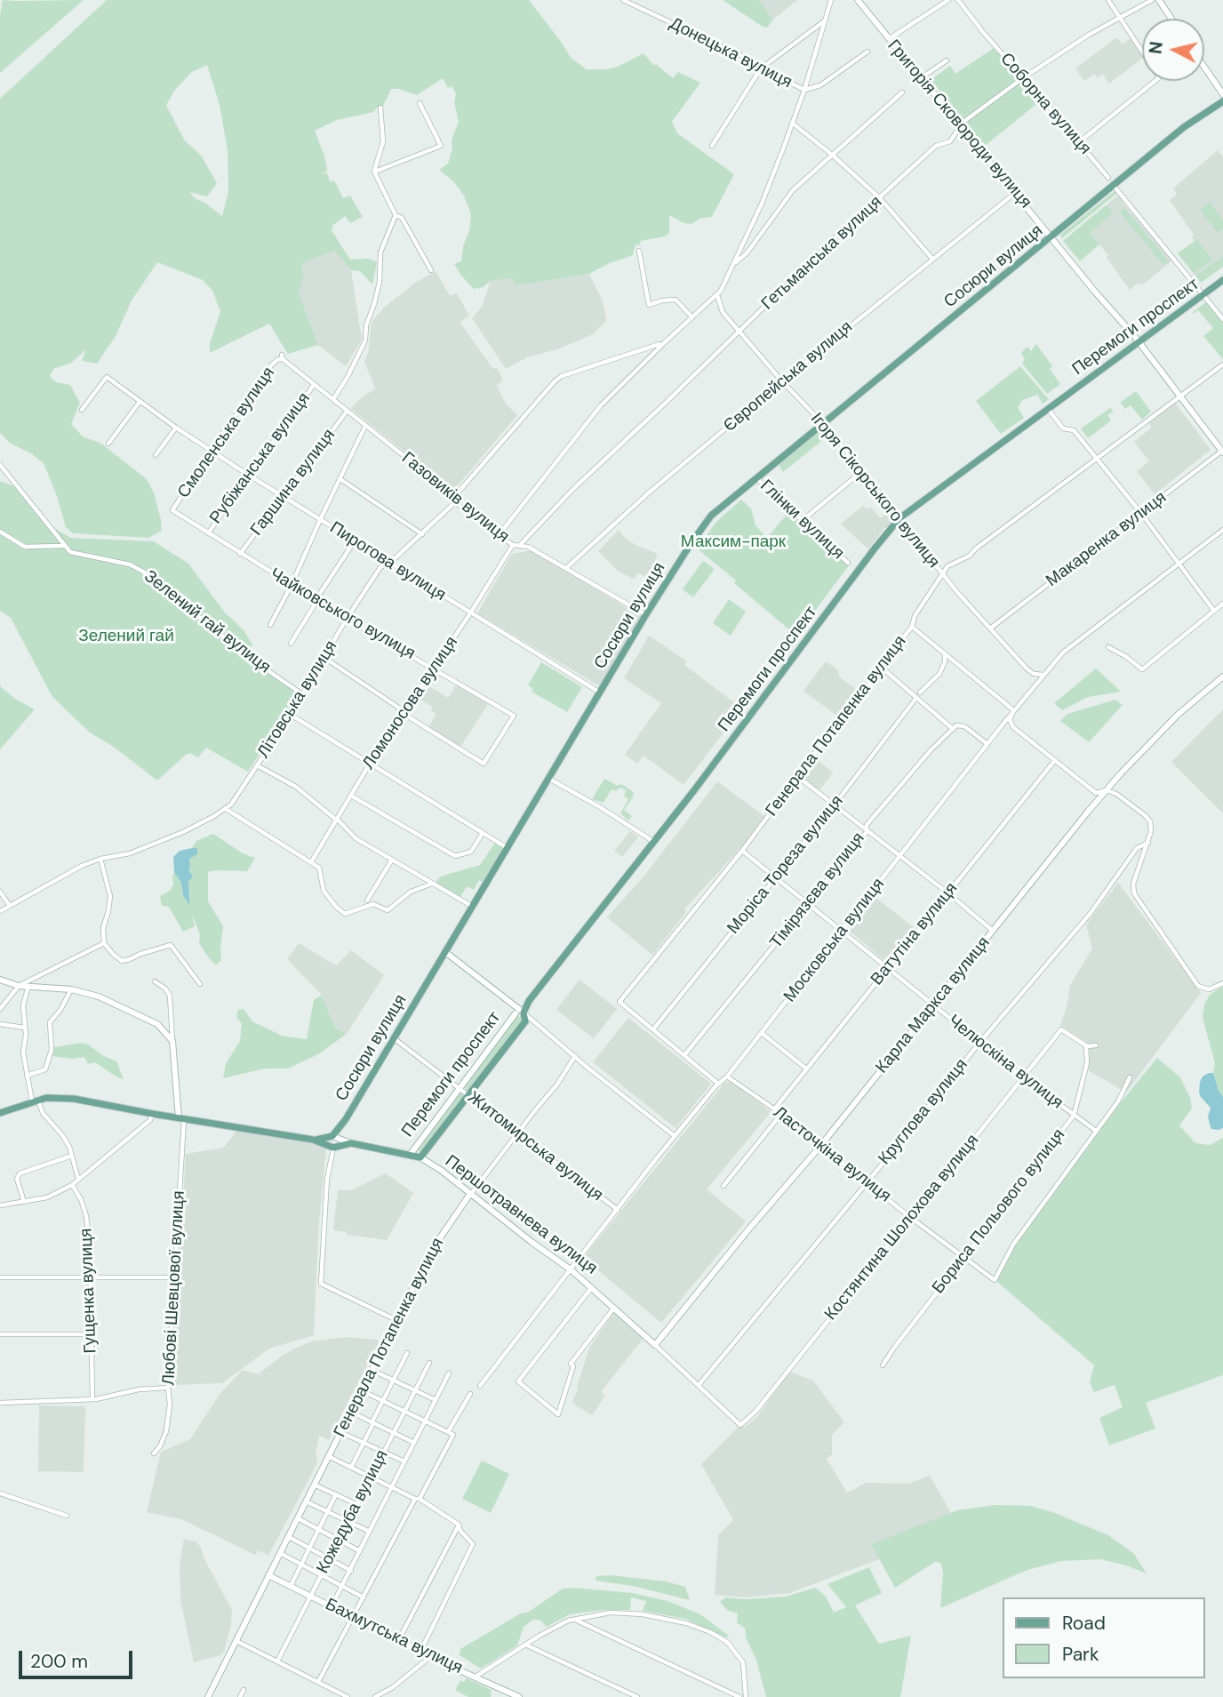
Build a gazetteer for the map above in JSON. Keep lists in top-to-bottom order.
{
  "streets": {
    "main road": ["Сосюри вулиця", "Перемоги проспект", "Першотравнева вулиця"],
    "street": [
      "Донецька вулиця",
      "Соборна вулиця",
      "Григорія Сковороди вулиця",
      "Гетьманська вулиця",
      "Європейська вулиця",
      "Смоленська вулиця",
      "Рубіжанська вулиця",
      "Гаршина вулиця",
      "Ігоря Сікорського вулиця",
      "Газовиків вулиця",
      "Глінки вулиця",
      "Макаренка вулиця",
      "Пирогова вулиця",
      "Чайковського вулиця",
      "Зелений гай вулиця",
      "Літовська вулиця",
      "Ломоносова вулиця",
      "Генерала Потапенка вулиця",
      "Моріса Тореза вулиця",
      "Тімірязєва вулиця",
      "Ватутіна вулиця",
      "Московська вулиця",
      "Карла Маркса вулиця",
      "Челюскіна вулиця",
      "Круглова вулиця",
      "Житомирська вулиця",
      "Ласточкіна вулиця",
      "Бориса Польового вулиця",
      "Костянтина Шолохова вулиця",
      "Любові Шевцової вулиця",
      "Гущенка вулиця",
      "Кожедуба вулиця",
      "Бахмутська вулиця"
    ]
  },
  "crossings": [
    ["Соборна вулиця", "Гетьманська вулиця"],
    ["Григорія Сковороди вулиця", "Гетьманська вулиця"],
    ["Григорія Сковороди вулиця", "Сосюри вулиця"],
    ["Григорія Сковороди вулиця", "Перемоги проспект"],
    ["Григорія Сковороди вулиця", "Європейська вулиця"],
    ["Григорія Сковороди вулиця", "Макаренка вулиця"],
    ["Григорія Сковороди вулиця", "Генерала Потапенка вулиця"],
    ["Гетьманська вулиця", "Ігоря Сікорського вулиця"],
    ["Гетьманська вулиця", "Газовиків вулиця"],
    ["Сосюри вулиця", "Ігоря Сікорського вулиця"],
    ["Сосюри вулиця", "Газовиків вулиця"],
    ["Сосюри вулиця", "Глінки вулиця"],
    ["Сосюри вулиця", "Пирогова вулиця"],
    ["Сосюри вулиця", "Генерала Потапенка вулиця"],
    ["Сосюри вулиця", "Житомирська вулиця"],
    ["Сосюри вулиця", "Першотравнева вулиця"],
    ["Перемоги проспект", "Ігоря Сікорського вулиця"],
    ["Перемоги проспект", "Житомирська вулиця"],
    ["Перемоги проспект", "Першотравнева вулиця"],
    ["Європейська вулиця", "Ігоря Сікорського вулиця"],
    ["Європейська вулиця", "Газовиків вулиця"],
    ["Смоленська вулиця", "Газовиків вулиця"],
    ["Смоленська вулиця", "Пирогова вулиця"],
    ["Смоленська вулиця", "Чайковського вулиця"],
    ["Рубіжанська вулиця", "Газовиків вулиця"],
    ["Рубіжанська вулиця", "Пирогова вулиця"],
    ["Рубіжанська вулиця", "Чайковського вулиця"],
    ["Гаршина вулиця", "Газовиків вулиця"],
    ["Гаршина вулиця", "Пирогова вулиця"],
    ["Гаршина вулиця", "Чайковського вулиця"],
    ["Ігоря Сікорського вулиця", "Макаренка вулиця"],
    ["Ігоря Сікорського вулиця", "Генерала Потапенка вулиця"],
    ["Ігоря Сікорського вулиця", "Московська вулиця"],
    ["Газовиків вулиця", "Літовська вулиця"],
    ["Газовиків вулиця", "Ломоносова вулиця"],
    ["Пирогова вулиця", "Літовська вулиця"],
    ["Пирогова вулиця", "Ломоносова вулиця"],
    ["Чайковського вулиця", "Літовська вулиця"],
    ["Чайковського вулиця", "Ломоносова вулиця"],
    ["Зелений гай вулиця", "Літовська вулиця"],
    ["Генерала Потапенка вулиця", "Моріса Тореза вулиця"],
    ["Генерала Потапенка вулиця", "Челюскіна вулиця"],
    ["Генерала Потапенка вулиця", "Житомирська вулиця"],
    ["Генерала Потапенка вулиця", "Першотравнева вулиця"],
    ["Генерала Потапенка вулиця", "Бахмутська вулиця"],
    ["Моріса Тореза вулиця", "Челюскіна вулиця"],
    ["Тімірязєва вулиця", "Челюскіна вулиця"],
    ["Ватутіна вулиця", "Челюскіна вулиця"],
    ["Ватутіна вулиця", "Ласточкіна вулиця"],
    ["Московська вулиця", "Челюскіна вулиця"],
    ["Московська вулиця", "Житомирська вулиця"],
    ["Московська вулиця", "Ласточкіна вулиця"],
    ["Московська вулиця", "Першотравнева вулиця"],
    ["Карла Маркса вулиця", "Челюскіна вулиця"],
    ["Карла Маркса вулиця", "Ласточкіна вулиця"],
    ["Карла Маркса вулиця", "Першотравнева вулиця"],
    ["Челюскіна вулиця", "Круглова вулиця"],
    ["Челюскіна вулиця", "Ласточкіна вулиця"],
    ["Челюскіна вулиця", "Бориса Польового вулиця"],
    ["Челюскіна вулиця", "Костянтина Шолохова вулиця"],
    ["Круглова вулиця", "Ласточкіна вулиця"],
    ["Круглова вулиця", "Костянтина Шолохова вулиця"],
    ["Ласточкіна вулиця", "Бориса Польового вулиця"],
    ["Ласточкіна вулиця", "Костянтина Шолохова вулиця"],
    ["Бориса Польового вулиця", "Костянтина Шолохова вулиця"],
    ["Першотравнева вулиця", "Любові Шевцової вулиця"],
    ["Кожедуба вулиця", "Бахмутська вулиця"]
  ],
  "parks": ["Максим-парк", "Зелений гай"],
  "legend": ["Road", "Park"],
  "scale_bar": "200 m",
  "north": "left"
}
